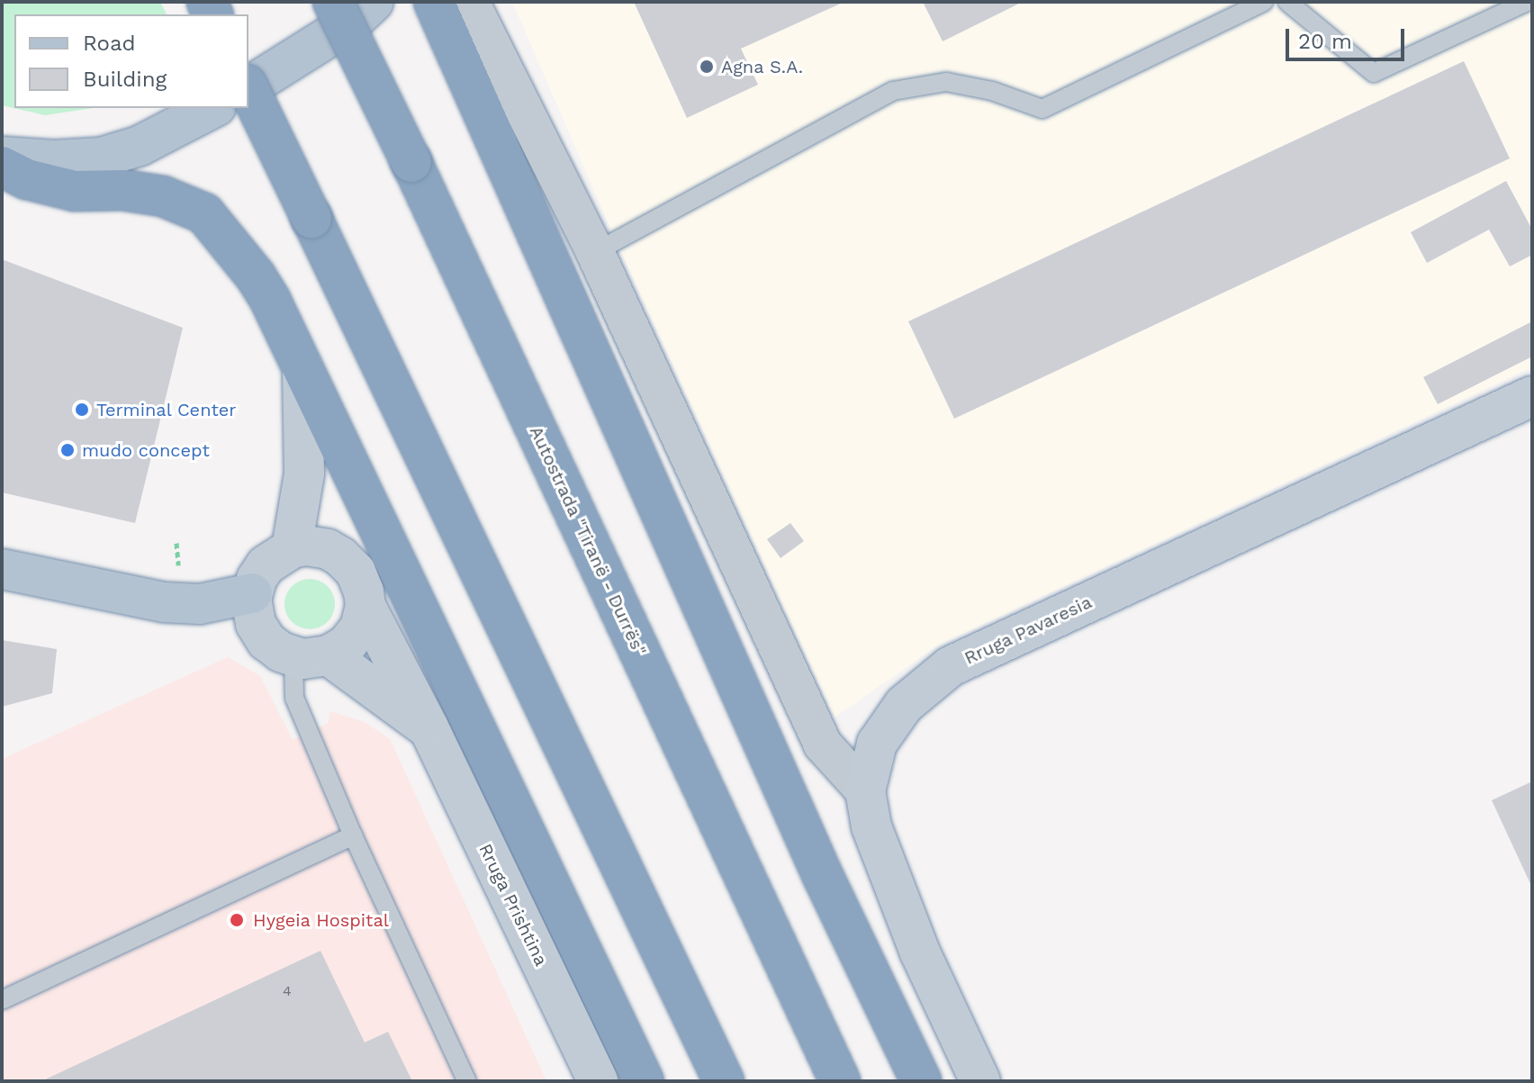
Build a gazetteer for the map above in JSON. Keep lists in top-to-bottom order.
{
  "streets": {
    "highway": ["Autostrada \"Tiranë - Durrës\""],
    "main road": ["Rruga Pavaresia", "Rruga Prishtina"]
  },
  "places": [
    "Agna S.A.",
    "Terminal Center",
    "mudo concept",
    "Hygeia Hospital"
  ],
  "house_numbers": ["4"],
  "legend": ["Road", "Building"],
  "scale_bar": "20 m"
}
